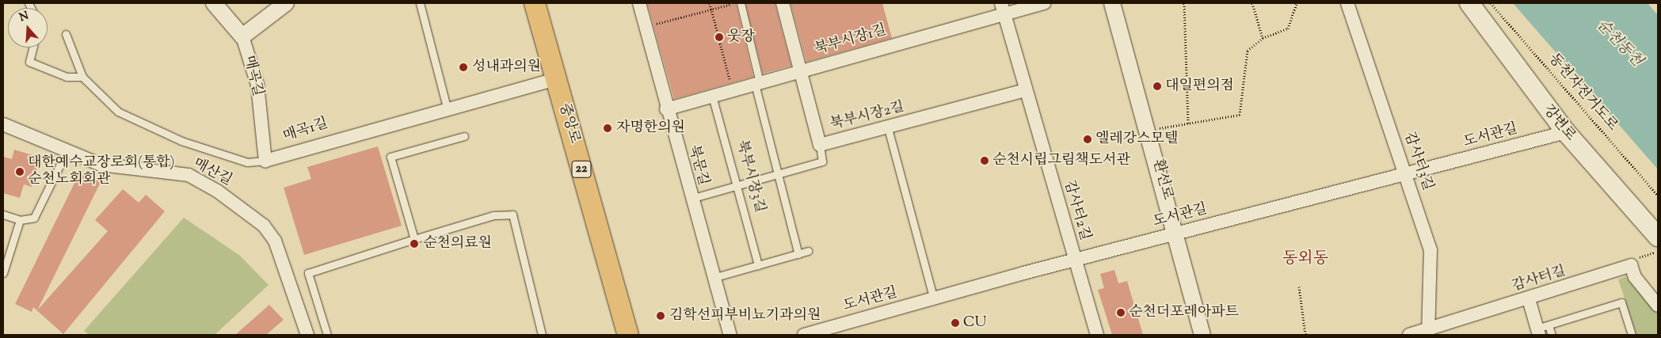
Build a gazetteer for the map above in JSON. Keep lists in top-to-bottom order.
{
  "streets": {
    "main road": ["중앙로", "강변로", "22"],
    "street": [
      "북부시장1길",
      "매곡길",
      "북부시장2길",
      "매곡1길",
      "도서관길",
      "감사터3길",
      "북문길",
      "매산길",
      "환선로",
      "감사터2길",
      "감사터길"
    ],
    "lane": ["북부시장3길"],
    "path": ["동천자전거도로"]
  },
  "crossings": [
    ["북부시장1길", "북문길"],
    ["북부시장1길", "북부시장3길"],
    ["북부시장1길", "감사터2길"],
    ["매곡길", "매곡1길"],
    ["북부시장2길", "북문길"],
    ["북부시장2길", "북부시장3길"],
    ["북부시장2길", "감사터2길"],
    ["중앙로", "매곡1길"],
    ["강변로", "도서관길"],
    ["도서관길", "감사터3길"],
    ["도서관길", "환선로"],
    ["도서관길", "감사터2길"],
    ["감사터3길", "감사터길"]
  ],
  "districts": ["동외동"],
  "water": ["순천동천"],
  "places": [
    "웃장",
    "성내과의원",
    "대일편의점",
    "자명한의원",
    "엘레강스모텔",
    "순천시립그림책도서관",
    "대한예수교장로회(통합) 순천노회회관",
    "순천의료원",
    "순천더포레아파트",
    "김학선피부비뇨기과의원",
    "CU"
  ],
  "north": "top"
}
